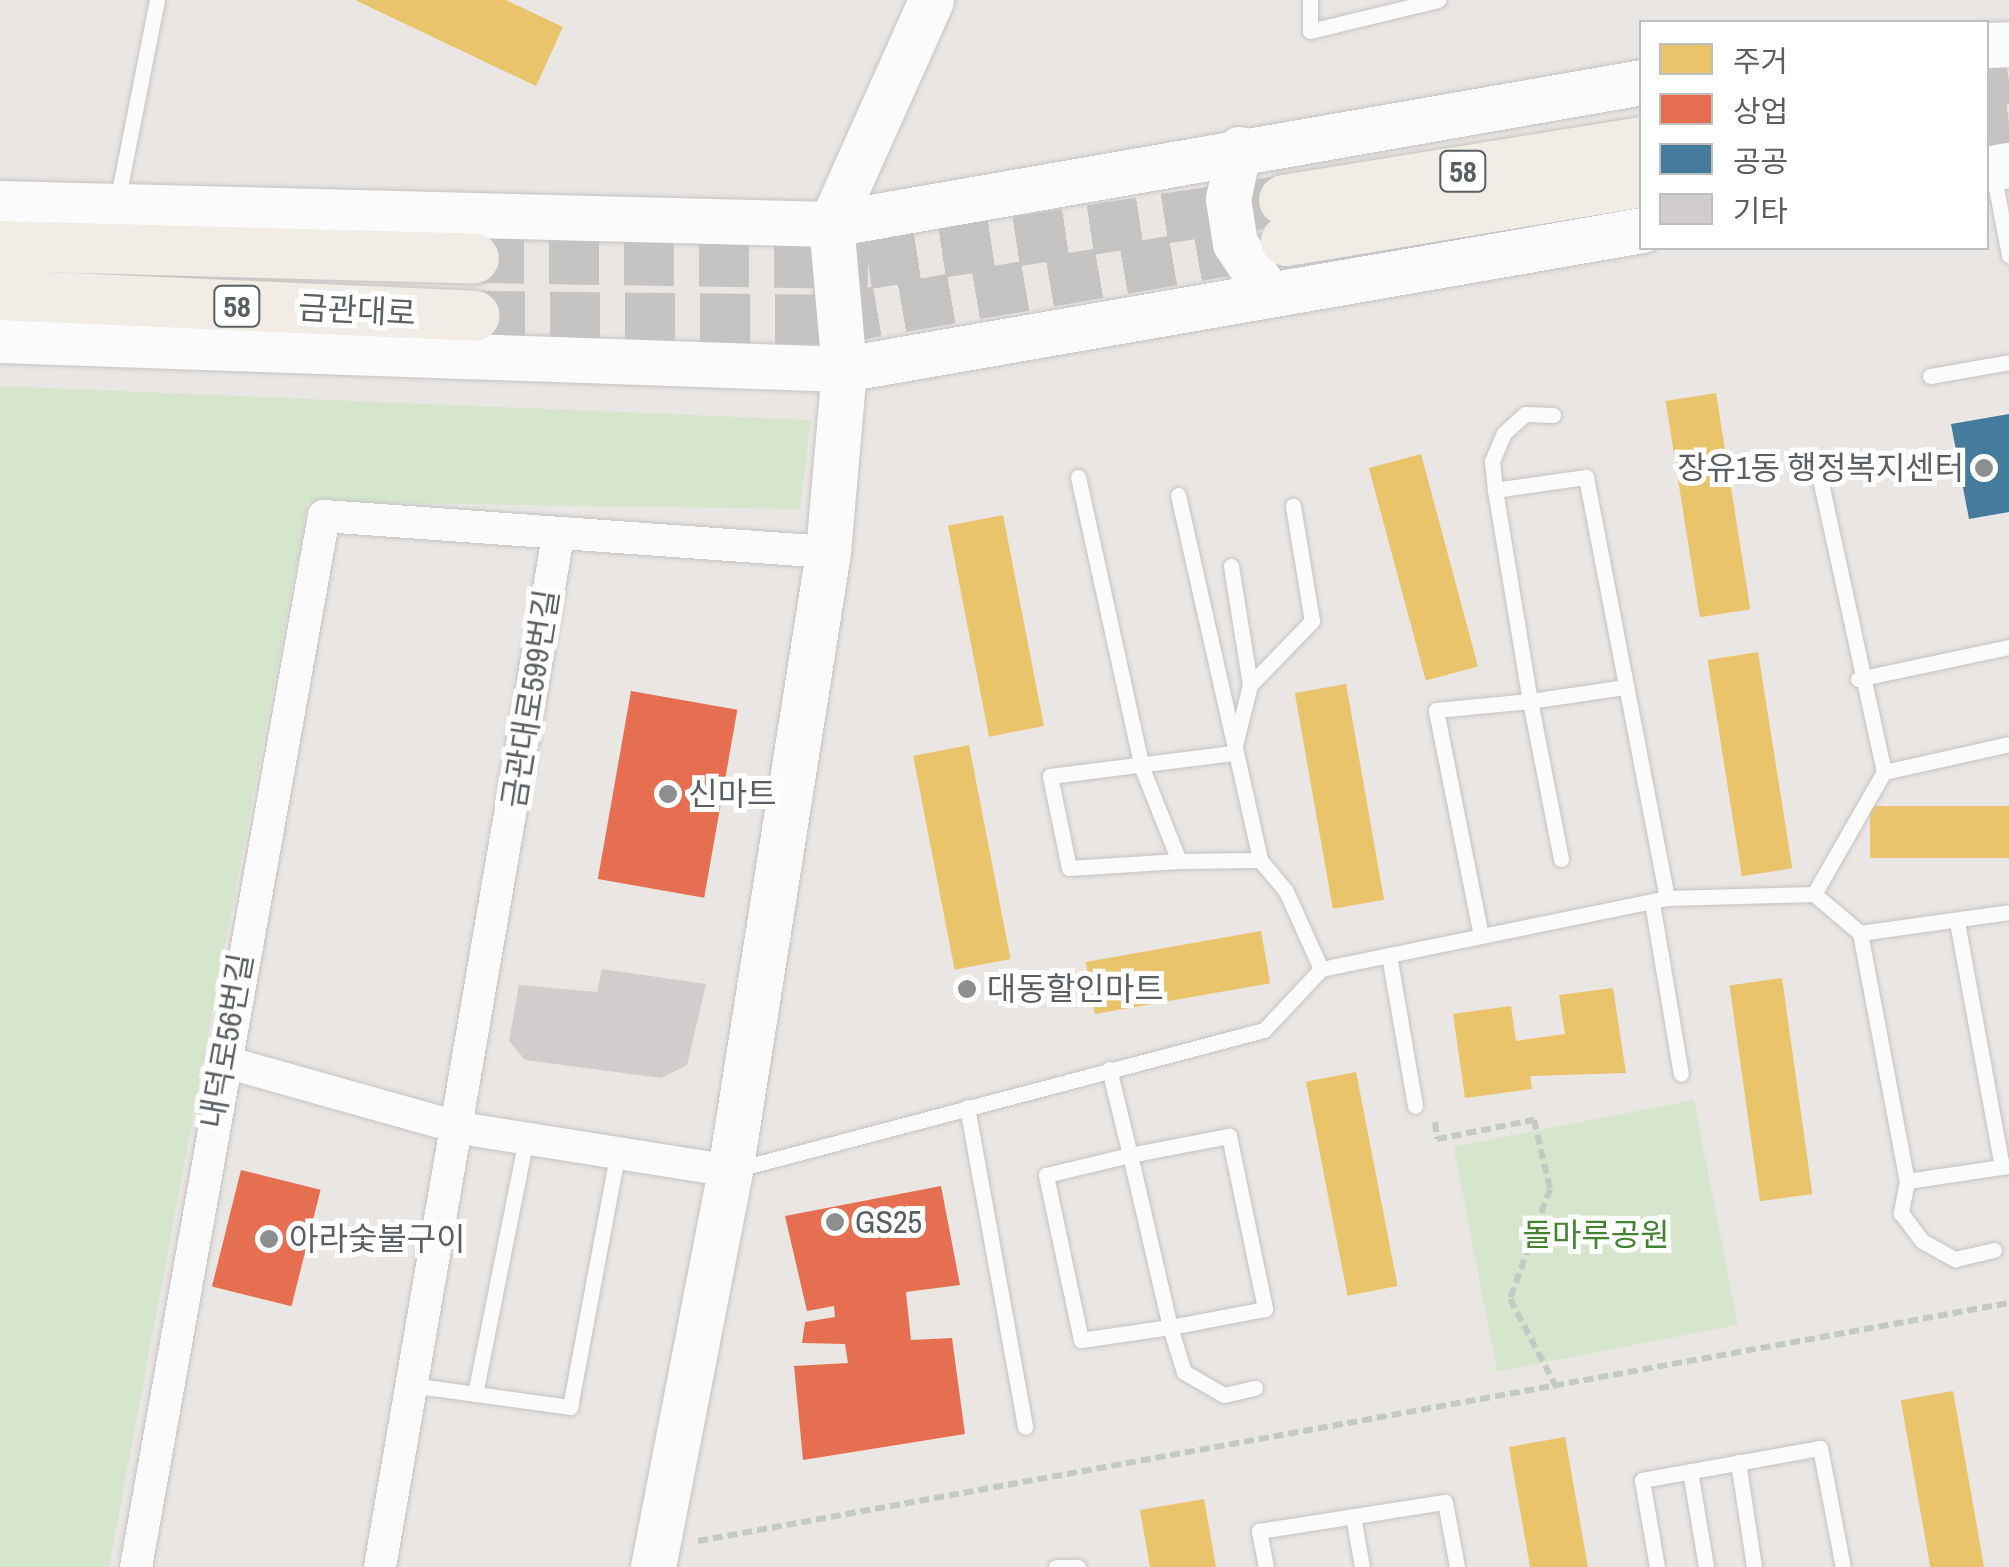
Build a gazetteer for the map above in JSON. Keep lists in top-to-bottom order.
{
  "streets": {
    "main road": ["58", "금관대로"],
    "street": ["금관대로599번길", "내덕로56번길"]
  },
  "crossings": [
    ["금관대로599번길", "내덕로56번길"]
  ],
  "parks": ["돌마루공원"],
  "places": [
    "장유1동 행정복지센터",
    "신마트",
    "대동할인마트",
    "GS25",
    "아라숯불구이"
  ],
  "legend": [
    "주거",
    "상업",
    "공공",
    "기타"
  ]
}
